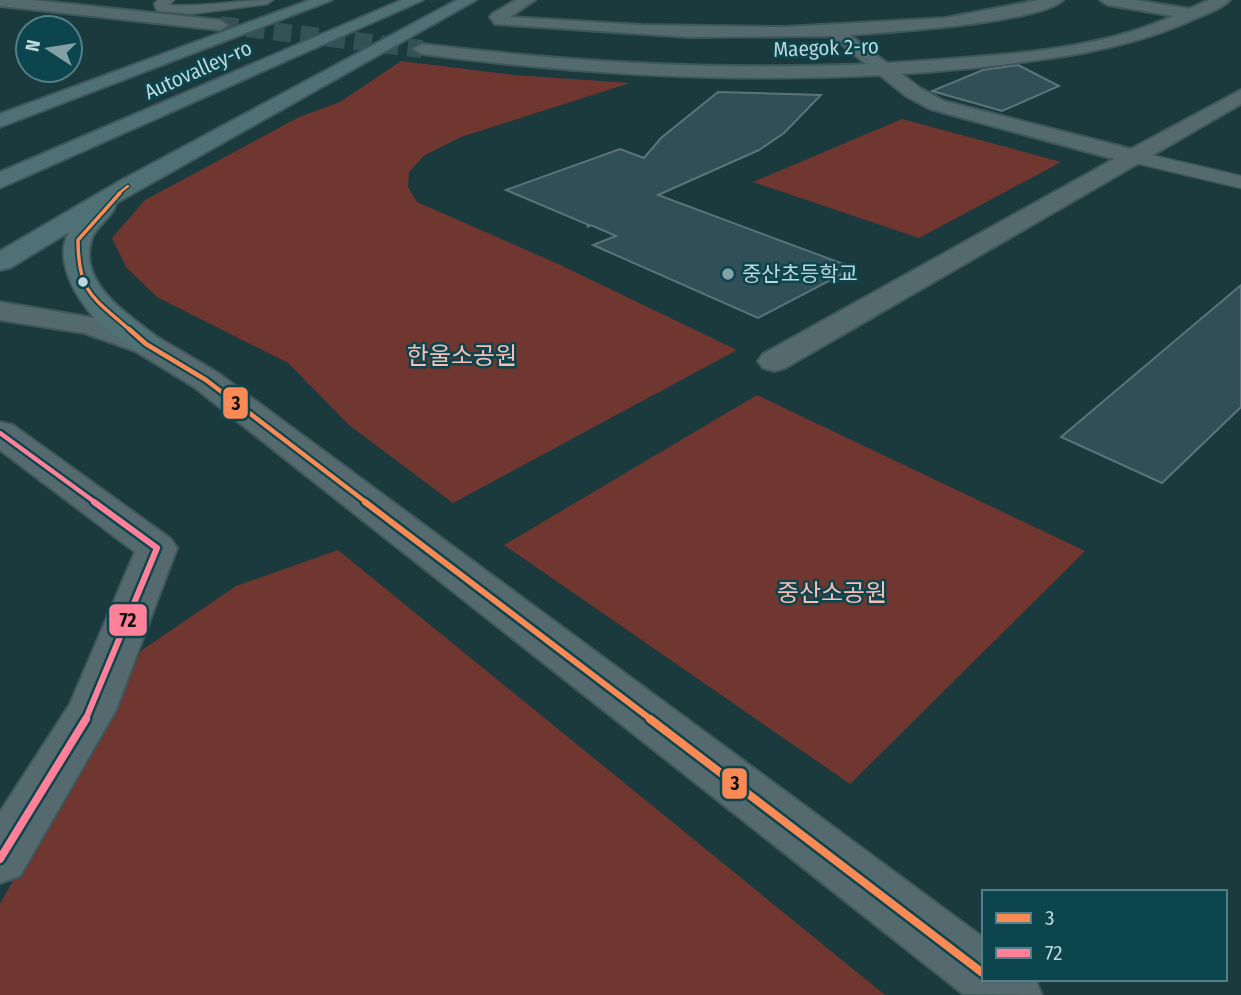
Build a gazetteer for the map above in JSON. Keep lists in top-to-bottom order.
{
  "streets": {
    "highway": ["Autovalley-ro"],
    "street": ["Maegok 2-ro"]
  },
  "parks": ["한울소공원", "중산소공원"],
  "places": ["중산초등학교"],
  "lines": ["transit line 3", "transit line 72"],
  "legend": ["3", "72"],
  "north": "left"
}
